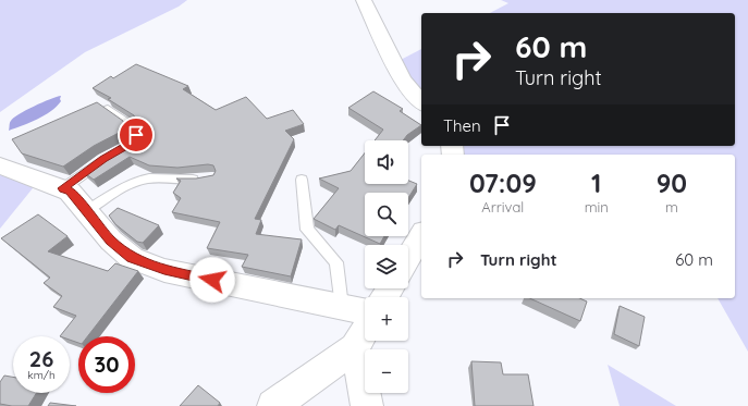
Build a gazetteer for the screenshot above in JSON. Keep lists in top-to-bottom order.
{
  "page": {
    "turn": ["60 m", "Turn right"],
    "then": "Then",
    "map_buttons": ["+", "−"],
    "eta": [
      "07:09",
      "Arrival",
      "1",
      "min",
      "90",
      "m"
    ],
    "list": [
      {
        "name": "Turn right",
        "value": "60 m"
      }
    ],
    "speed": "26 km/h",
    "limit": "30"
  }
}
